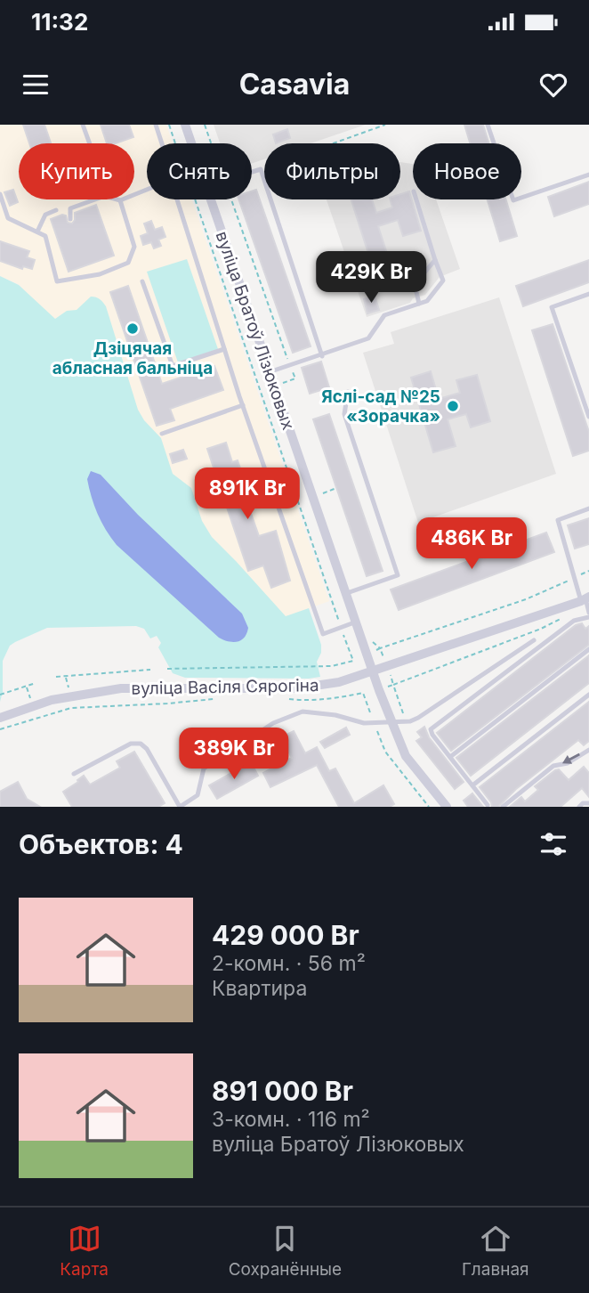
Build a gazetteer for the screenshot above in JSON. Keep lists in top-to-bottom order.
{
  "streets": {
    "street": ["вуліца Братоў Лізюковых", "вуліца Васіля Сярогіна"]
  },
  "crossings": [
    ["вуліца Братоў Лізюковых", "вуліца Васіля Сярогіна"]
  ],
  "places": ["Дзіцячая абласная бальніца", "Яслі-сад №25 «Зорачка»"],
  "page": {
    "status": "11:32",
    "header": "Casavia",
    "chip": [
      "Купить",
      "Снять",
      "Фильтры",
      "Новое"
    ],
    "price": [
      "429K Br",
      "891K Br",
      "486K Br",
      "389K Br"
    ],
    "heading": "Объектов: 4",
    "list": [
      {
        "name": "429 000 Br",
        "note": "2-комн. · 56 m² · Квартира"
      },
      {
        "name": "891 000 Br",
        "note": "3-комн. · 116 m² · вуліца Братоў Лізюковых"
      }
    ],
    "tabs": ["Карта", "Сохранённые", "Главная"]
  }
}
